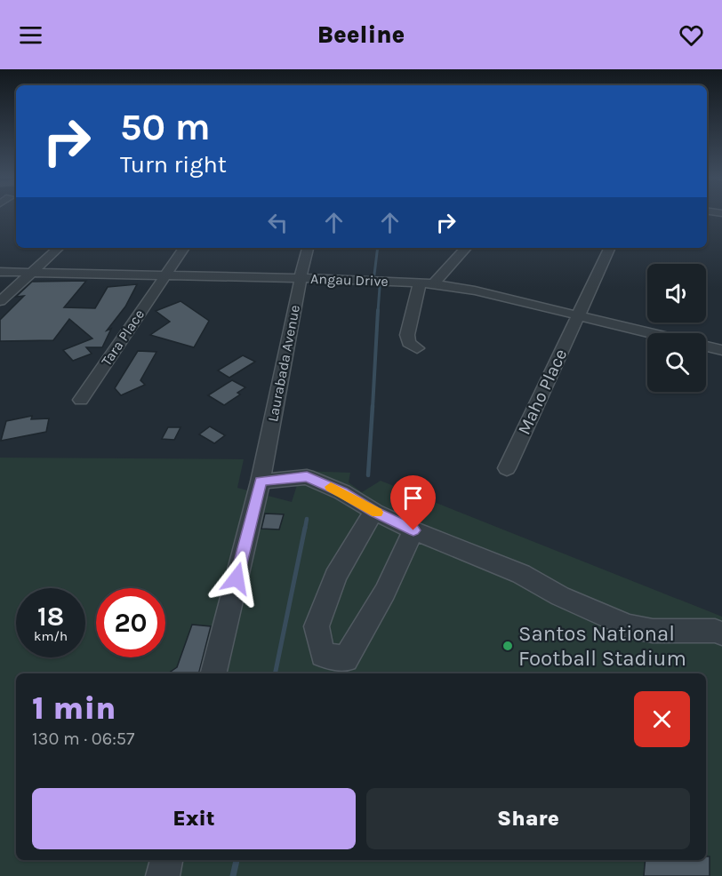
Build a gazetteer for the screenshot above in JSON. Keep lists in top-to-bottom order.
{
  "streets": {
    "street": [
      "Angau Drive",
      "Tara Place",
      "Laurabada Avenue",
      "Maho Place"
    ]
  },
  "crossings": [
    ["Angau Drive", "Tara Place"],
    ["Angau Drive", "Laurabada Avenue"],
    ["Angau Drive", "Maho Place"]
  ],
  "places": ["Santos National Football Stadium"],
  "page": {
    "header": "Beeline",
    "turn": ["50 m", "Turn right"],
    "speed": "18 km/h",
    "limit": "20",
    "heading": ["1 min", "130 m · 06:57"],
    "buttons": ["Exit", "Share"]
  }
}
